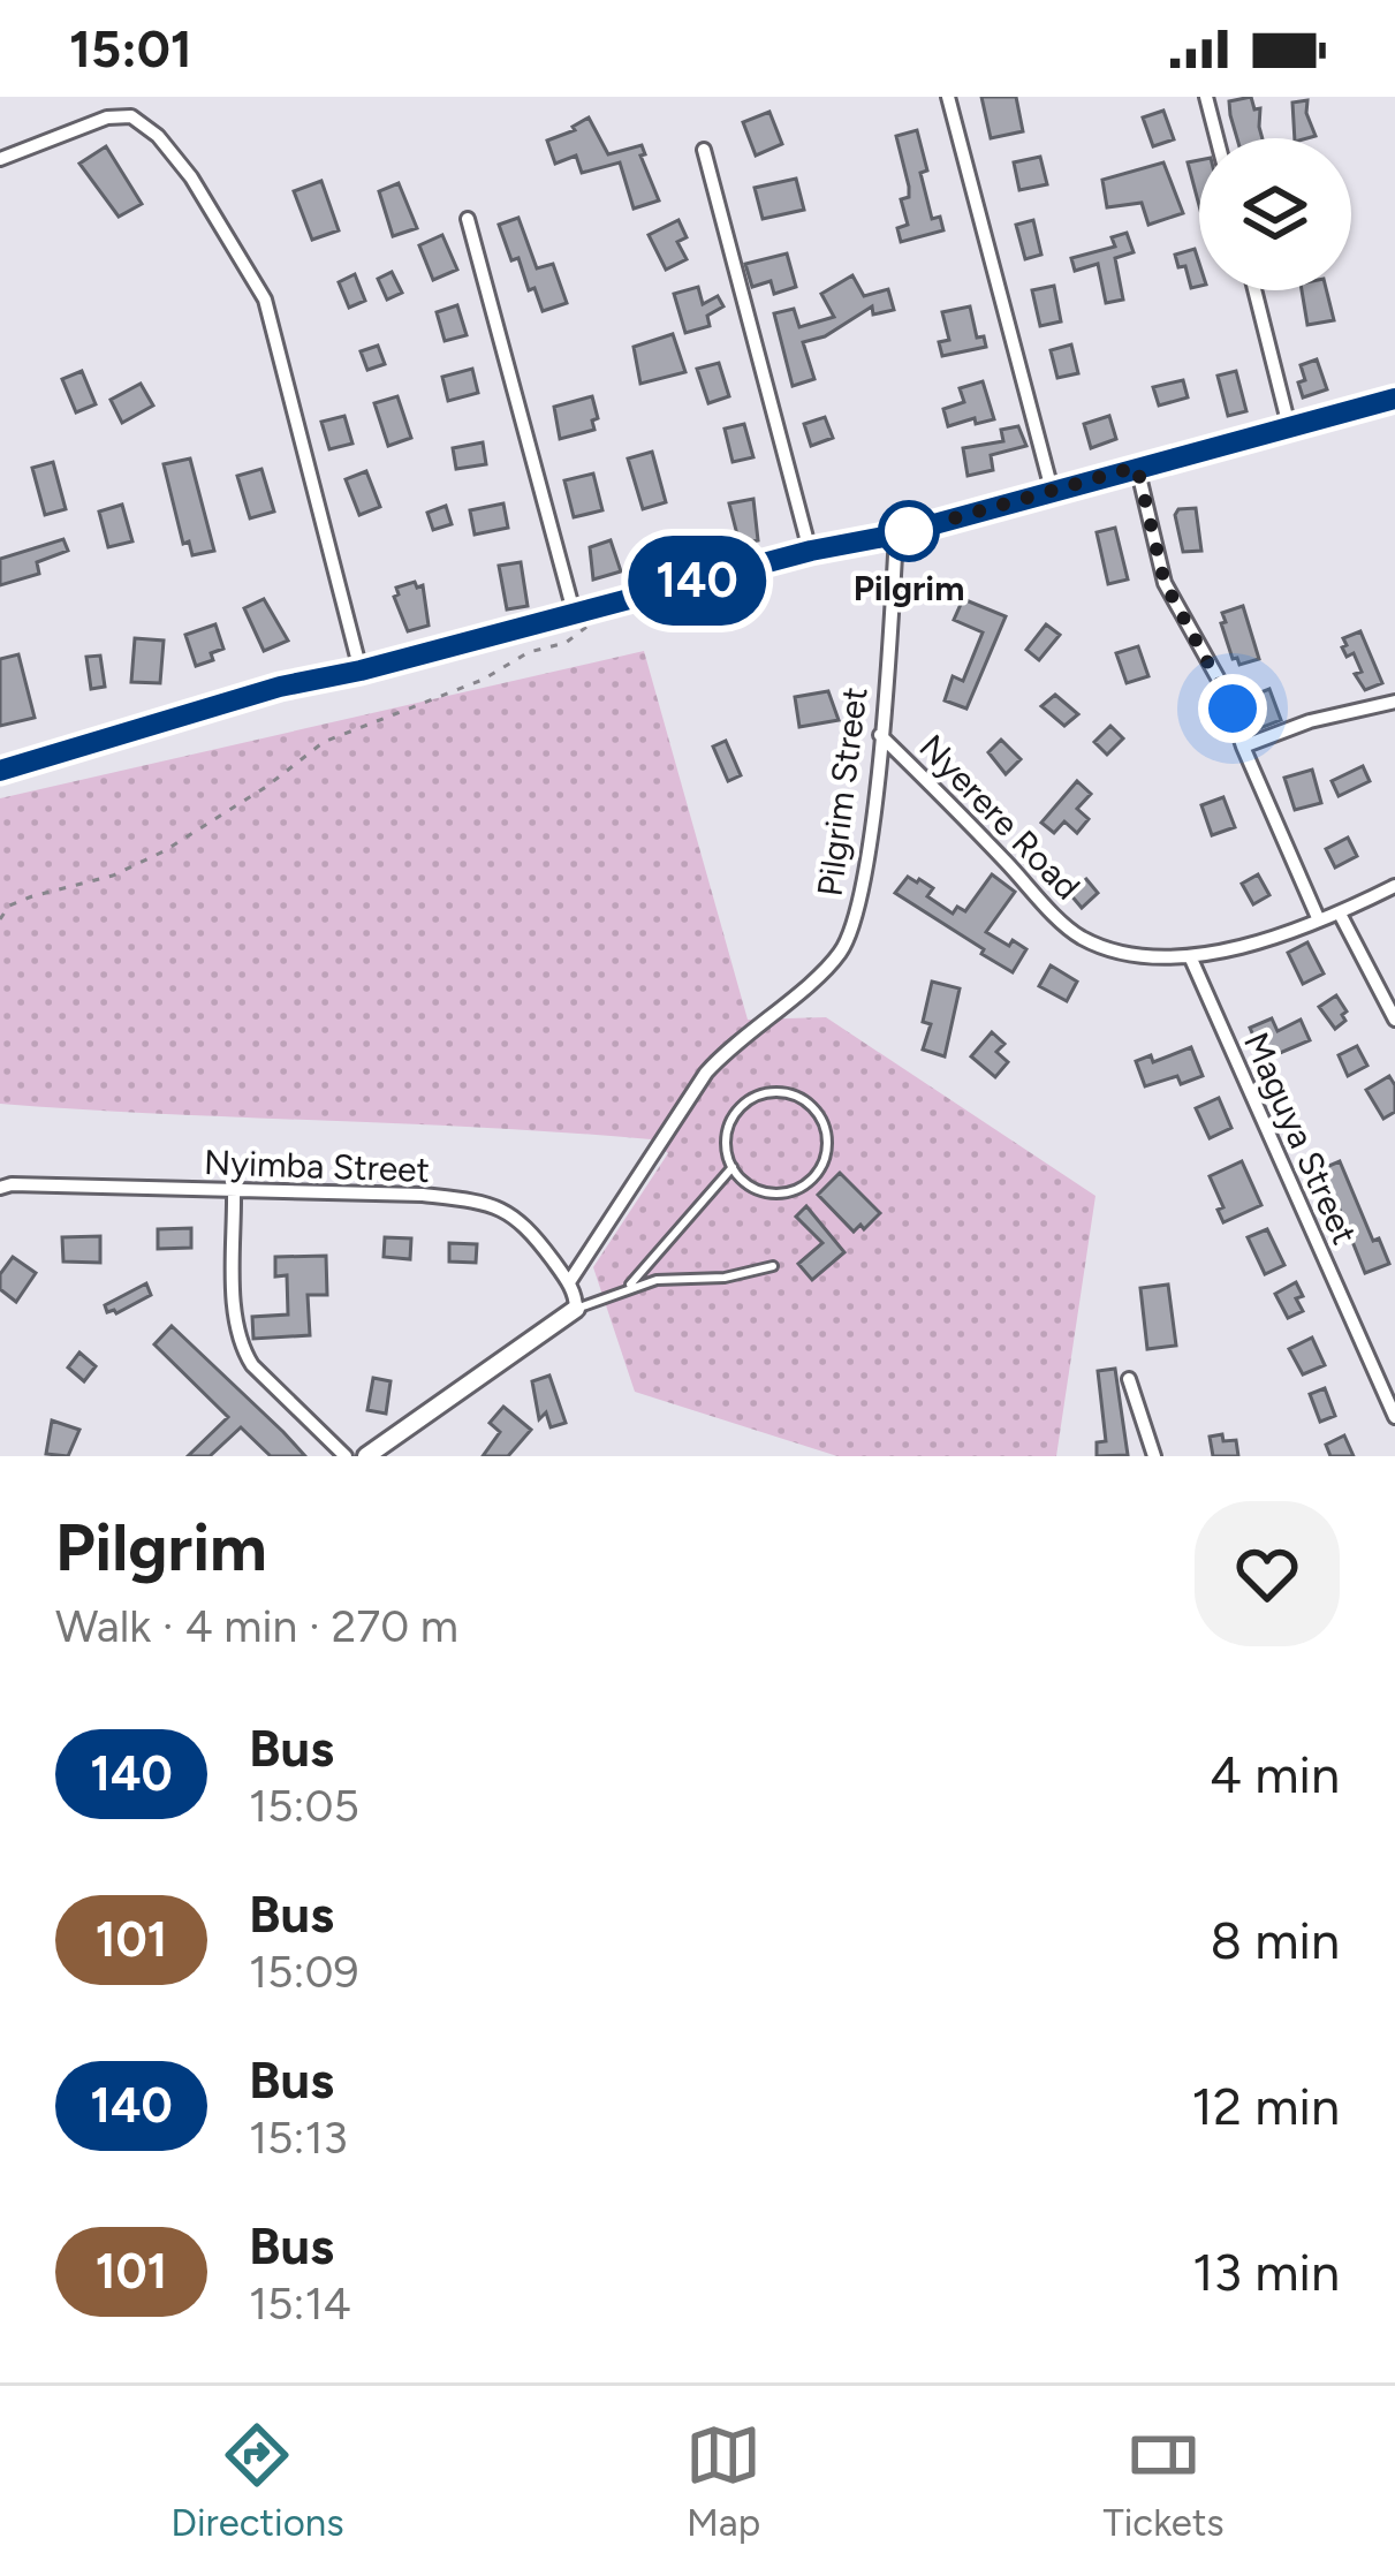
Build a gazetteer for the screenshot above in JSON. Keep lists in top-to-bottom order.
{
  "streets": {
    "street": [
      "Pilgrim Street",
      "Nyerere Road",
      "Maguya Street",
      "Nyimba Street"
    ]
  },
  "crossings": [
    ["Pilgrim Street", "Nyerere Road"],
    ["Pilgrim Street", "Nyimba Street"],
    ["Nyerere Road", "Maguya Street"]
  ],
  "places": ["Pilgrim"],
  "lines": ["bus line 140"],
  "page": {
    "status": "15:01",
    "on_map": "140",
    "heading": ["Pilgrim", "Walk · 4 min · 270 m"],
    "list": [
      {
        "mark": "140",
        "name": "Bus",
        "note": "15:05",
        "value": "4 min"
      },
      {
        "mark": "101",
        "name": "Bus",
        "note": "15:09",
        "value": "8 min"
      },
      {
        "mark": "140",
        "name": "Bus",
        "note": "15:13",
        "value": "12 min"
      },
      {
        "mark": "101",
        "name": "Bus",
        "note": "15:14",
        "value": "13 min"
      }
    ],
    "tabs": ["Directions", "Map", "Tickets"]
  }
}
